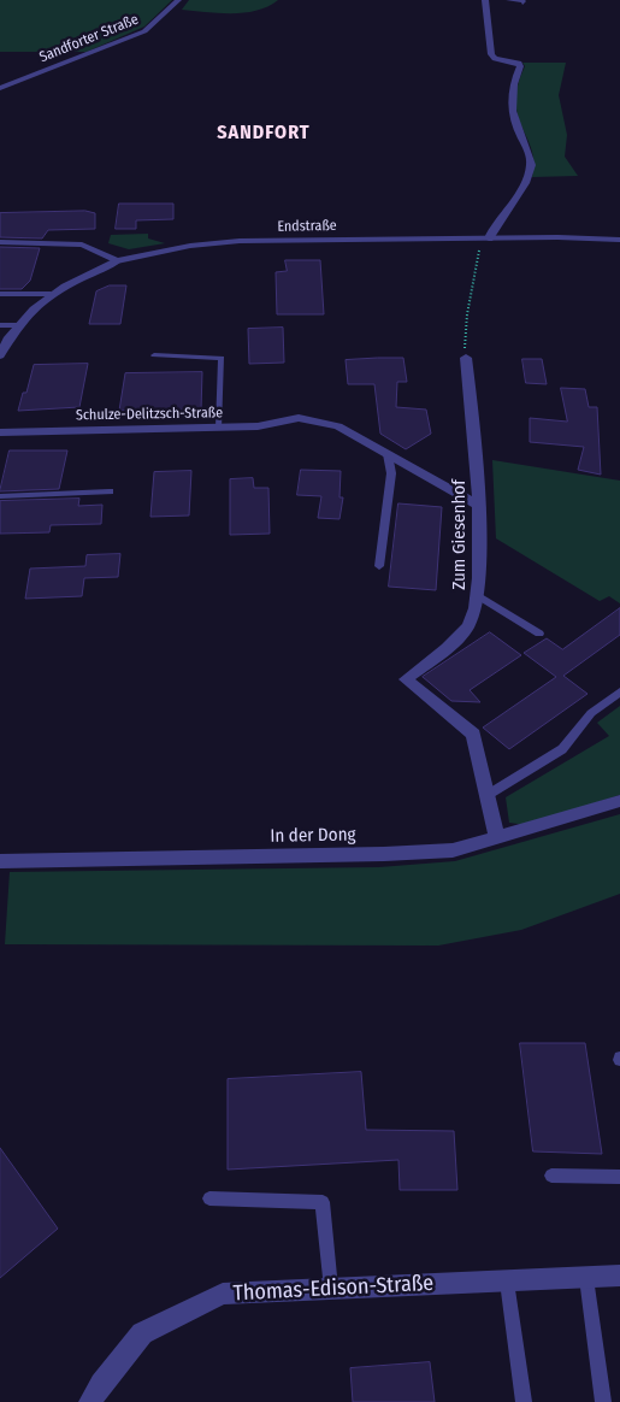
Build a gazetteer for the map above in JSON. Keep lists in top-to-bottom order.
{
  "streets": {
    "street": [
      "Sandforter Straße",
      "Endstraße",
      "Schulze-Delitzsch-Straße",
      "Zum Giesenhof",
      "In der Dong",
      "Thomas-Edison-Straße"
    ]
  },
  "crossings": [
    ["Zum Giesenhof", "In der Dong"]
  ],
  "districts": ["SANDFORT"]
}
